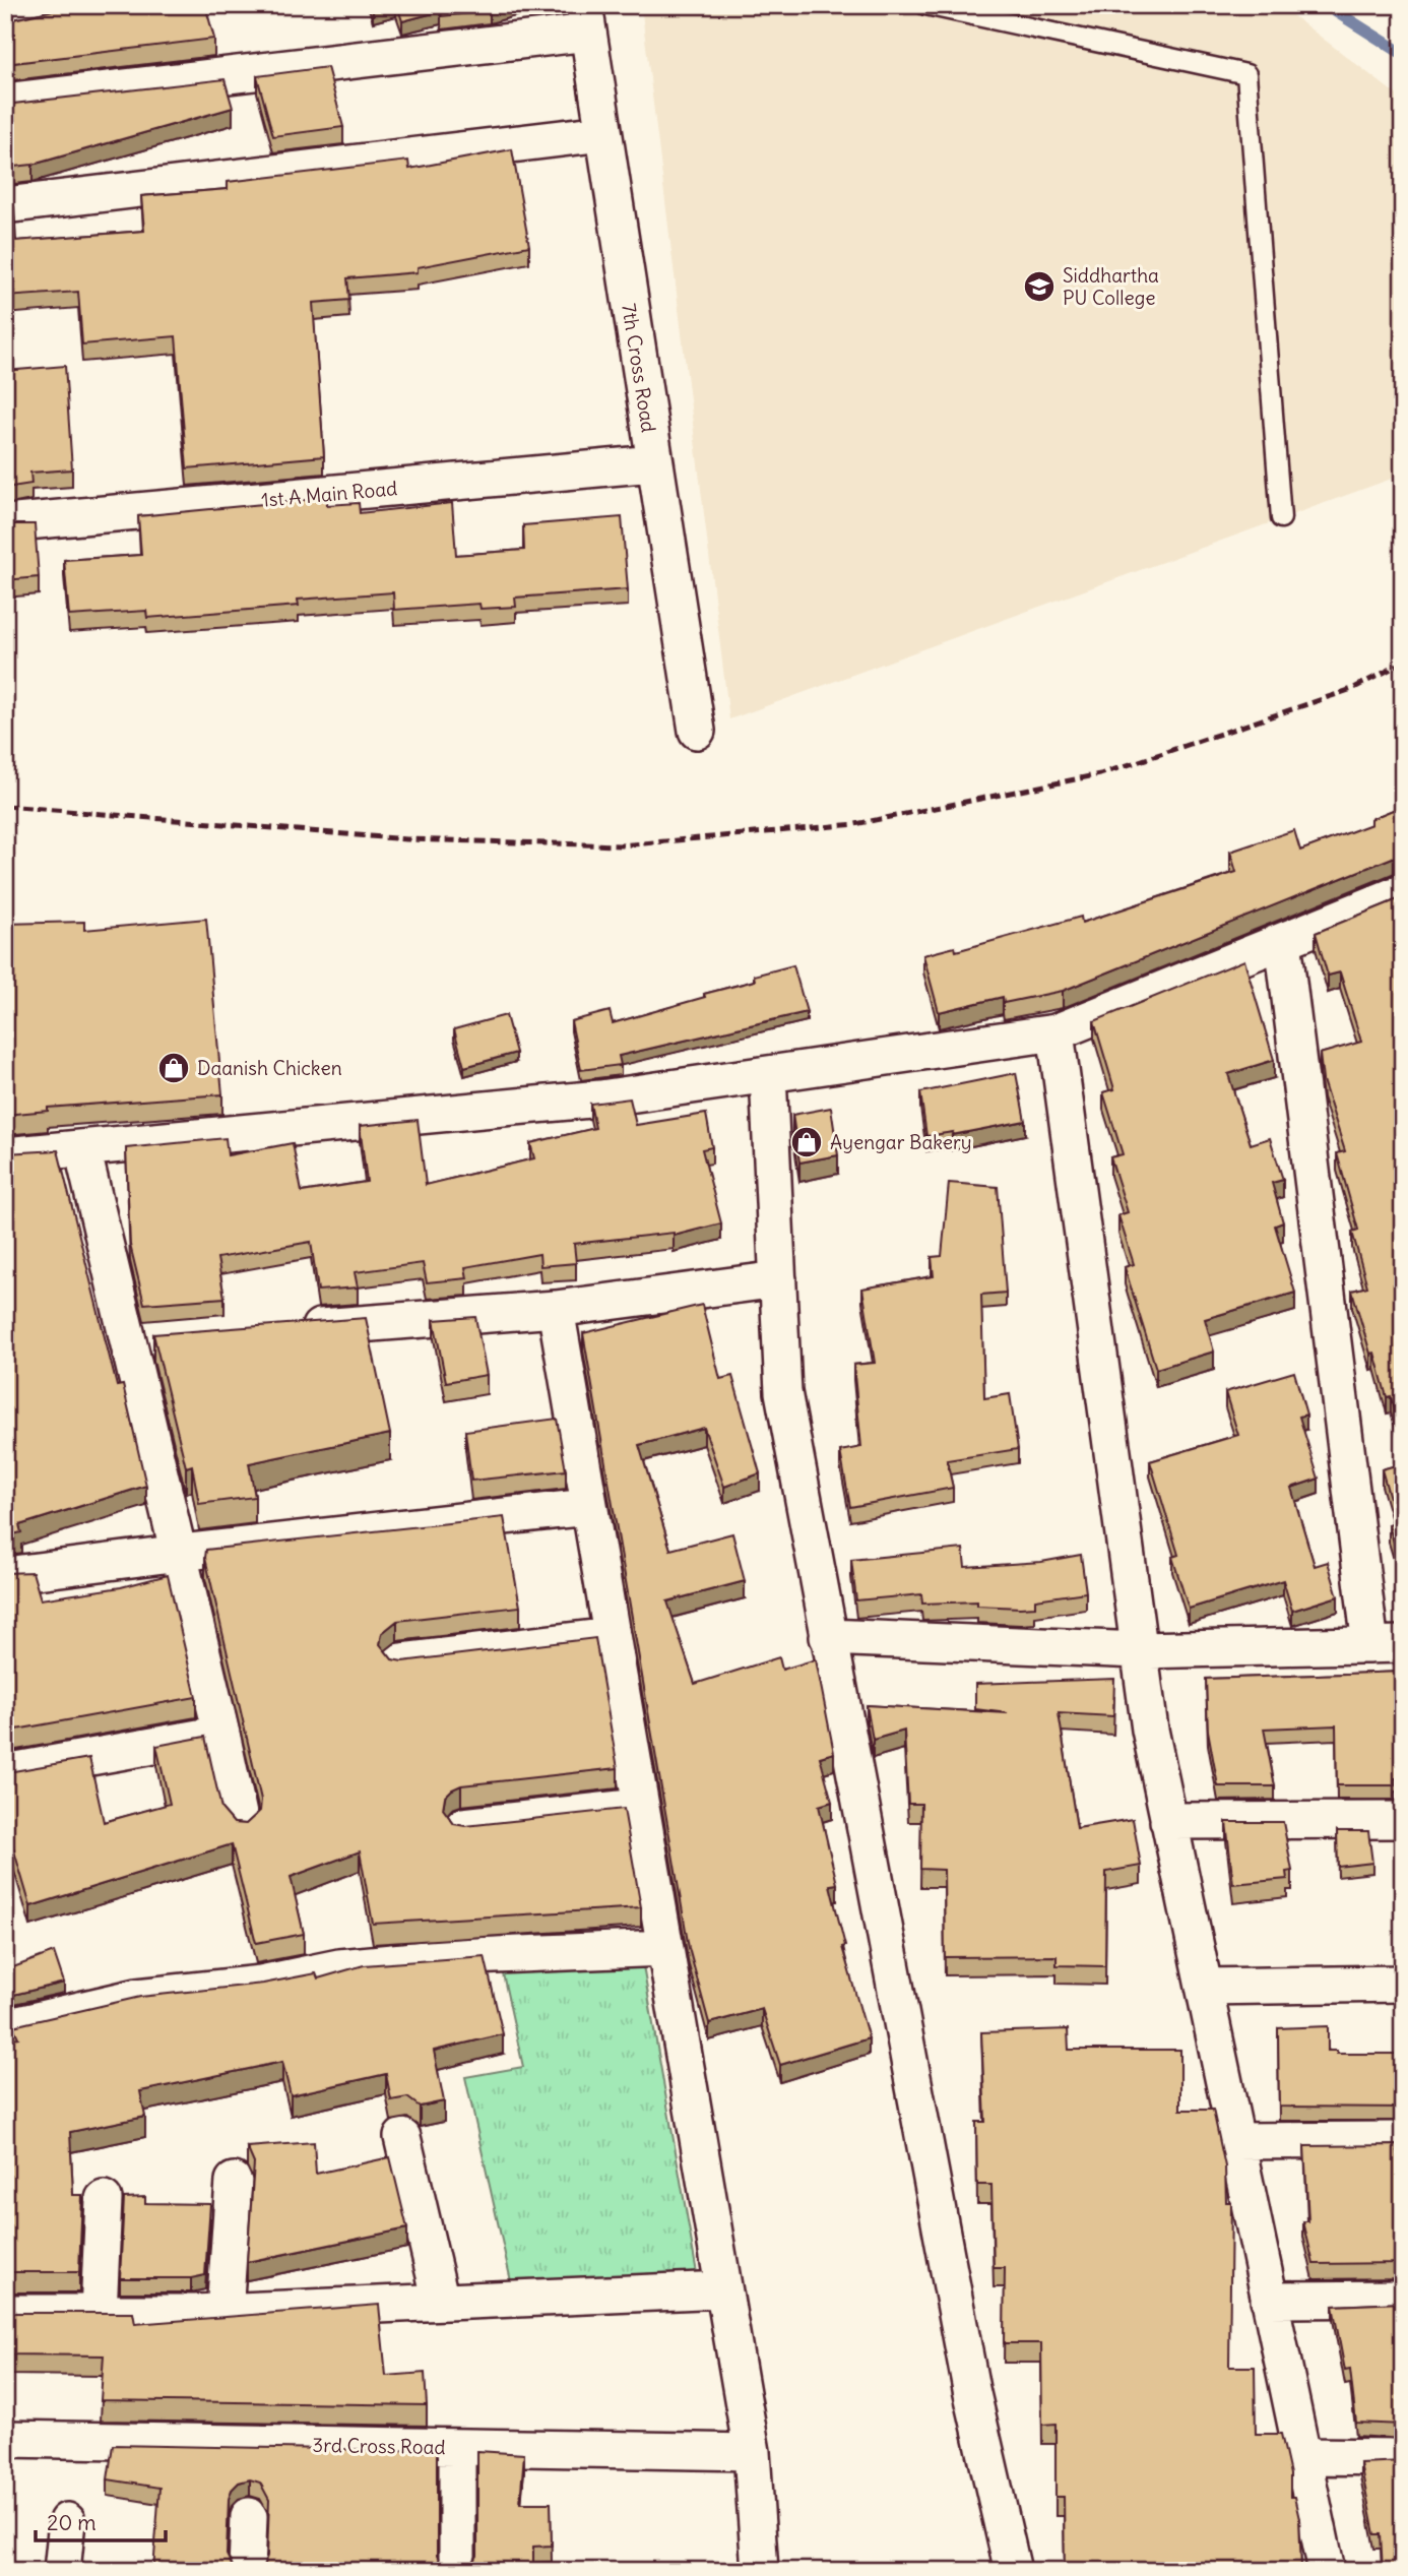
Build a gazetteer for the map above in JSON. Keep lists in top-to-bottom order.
{
  "streets": {
    "street": ["7th Cross Road", "1st A Main Road", "3rd Cross Road"]
  },
  "crossings": [
    ["7th Cross Road", "1st A Main Road"]
  ],
  "places": {
    "school or university": ["Siddhartha PU College"],
    "shop": ["Daanish Chicken", "Ayengar Bakery"]
  },
  "scale_bar": "20 m"
}
